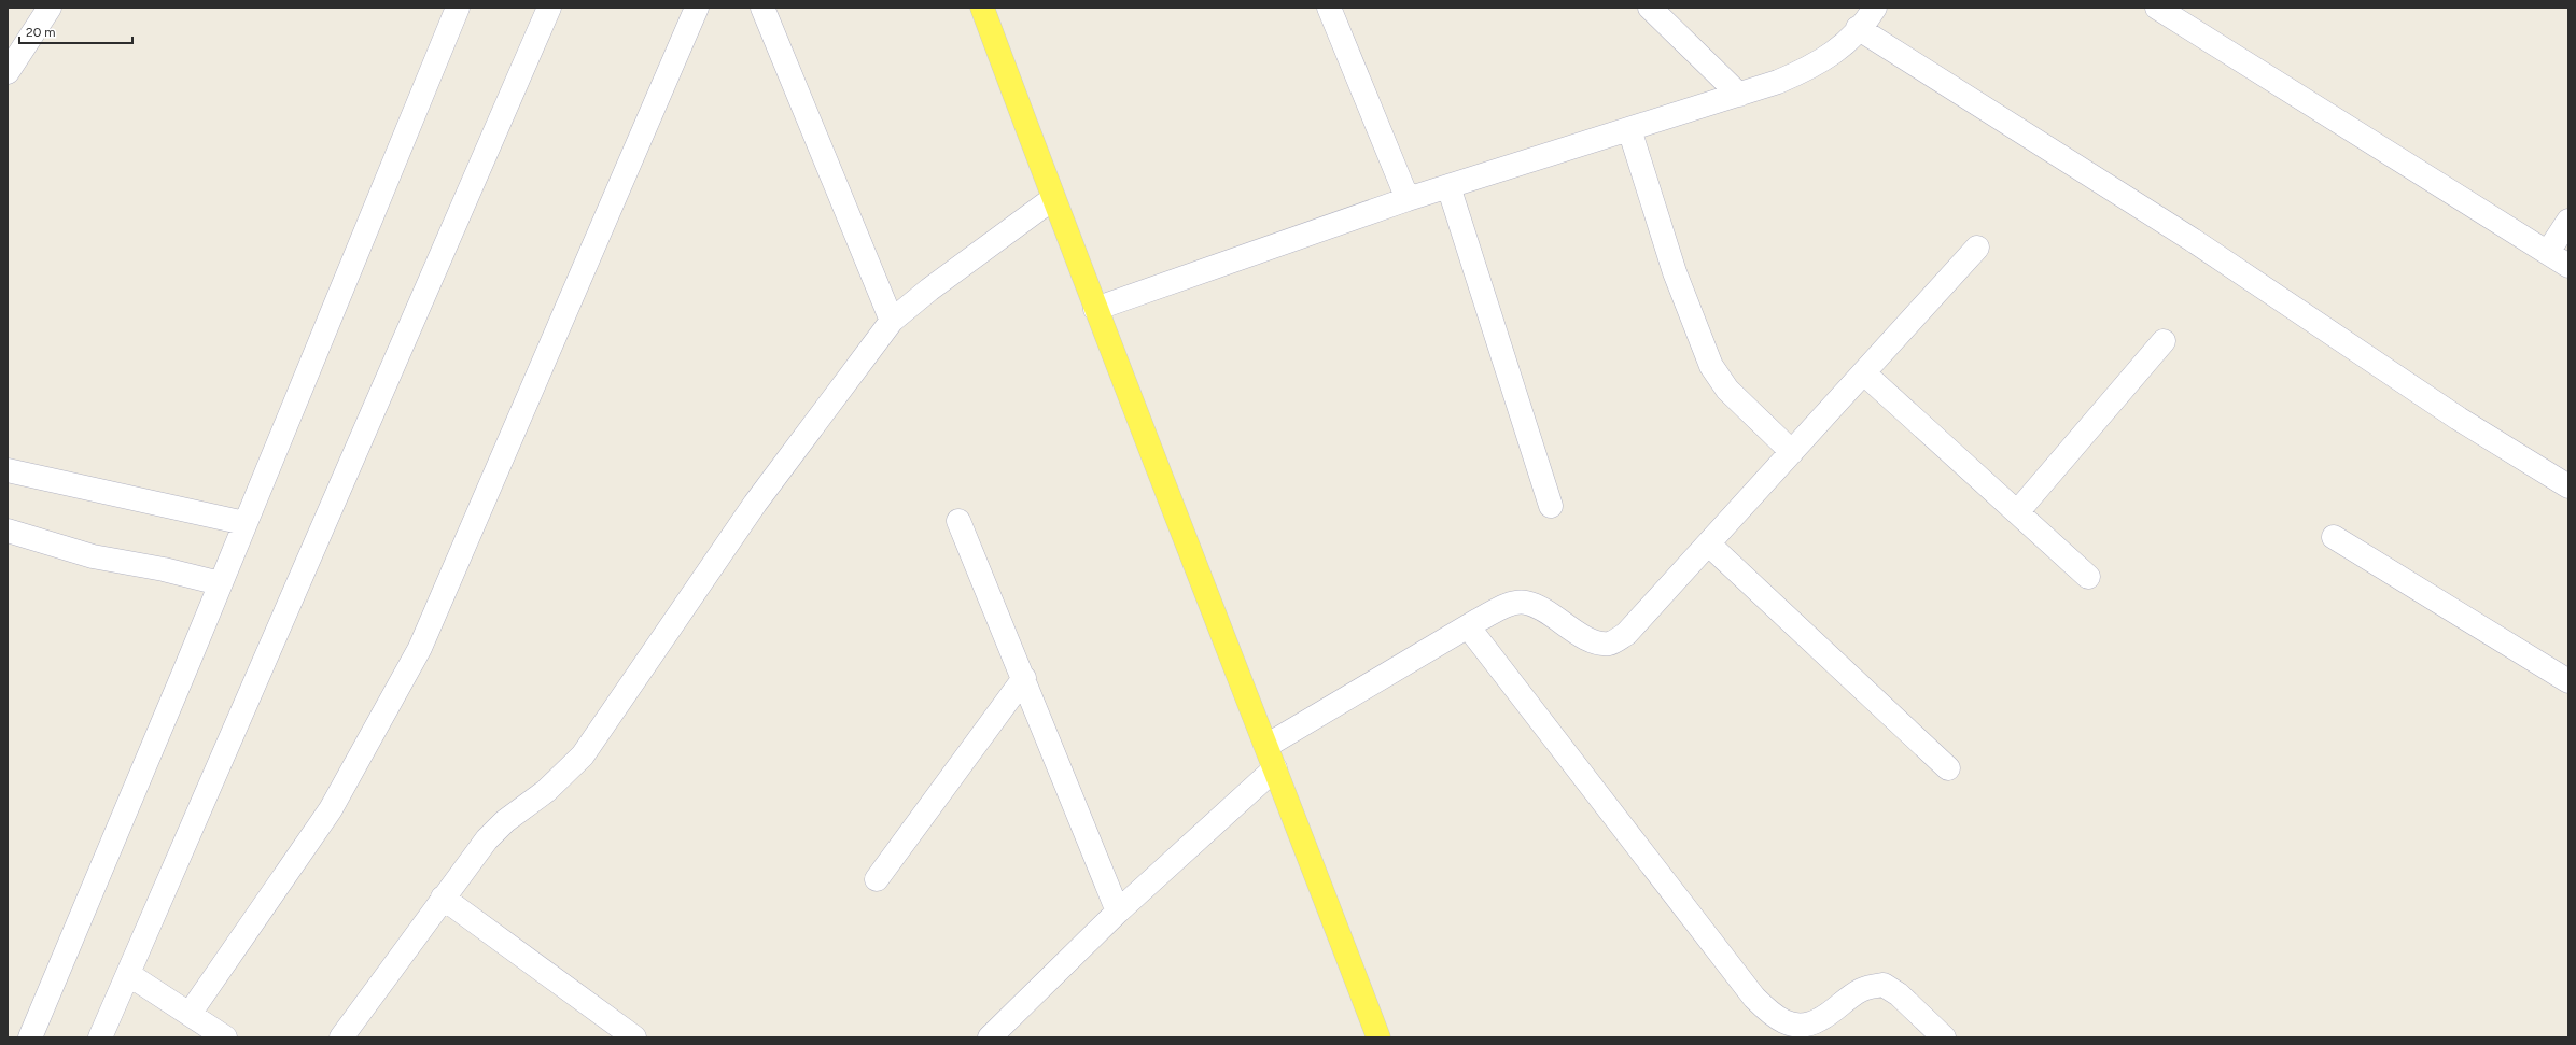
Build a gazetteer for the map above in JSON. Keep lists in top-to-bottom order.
{
  "scale_bar": "20 m"
}
